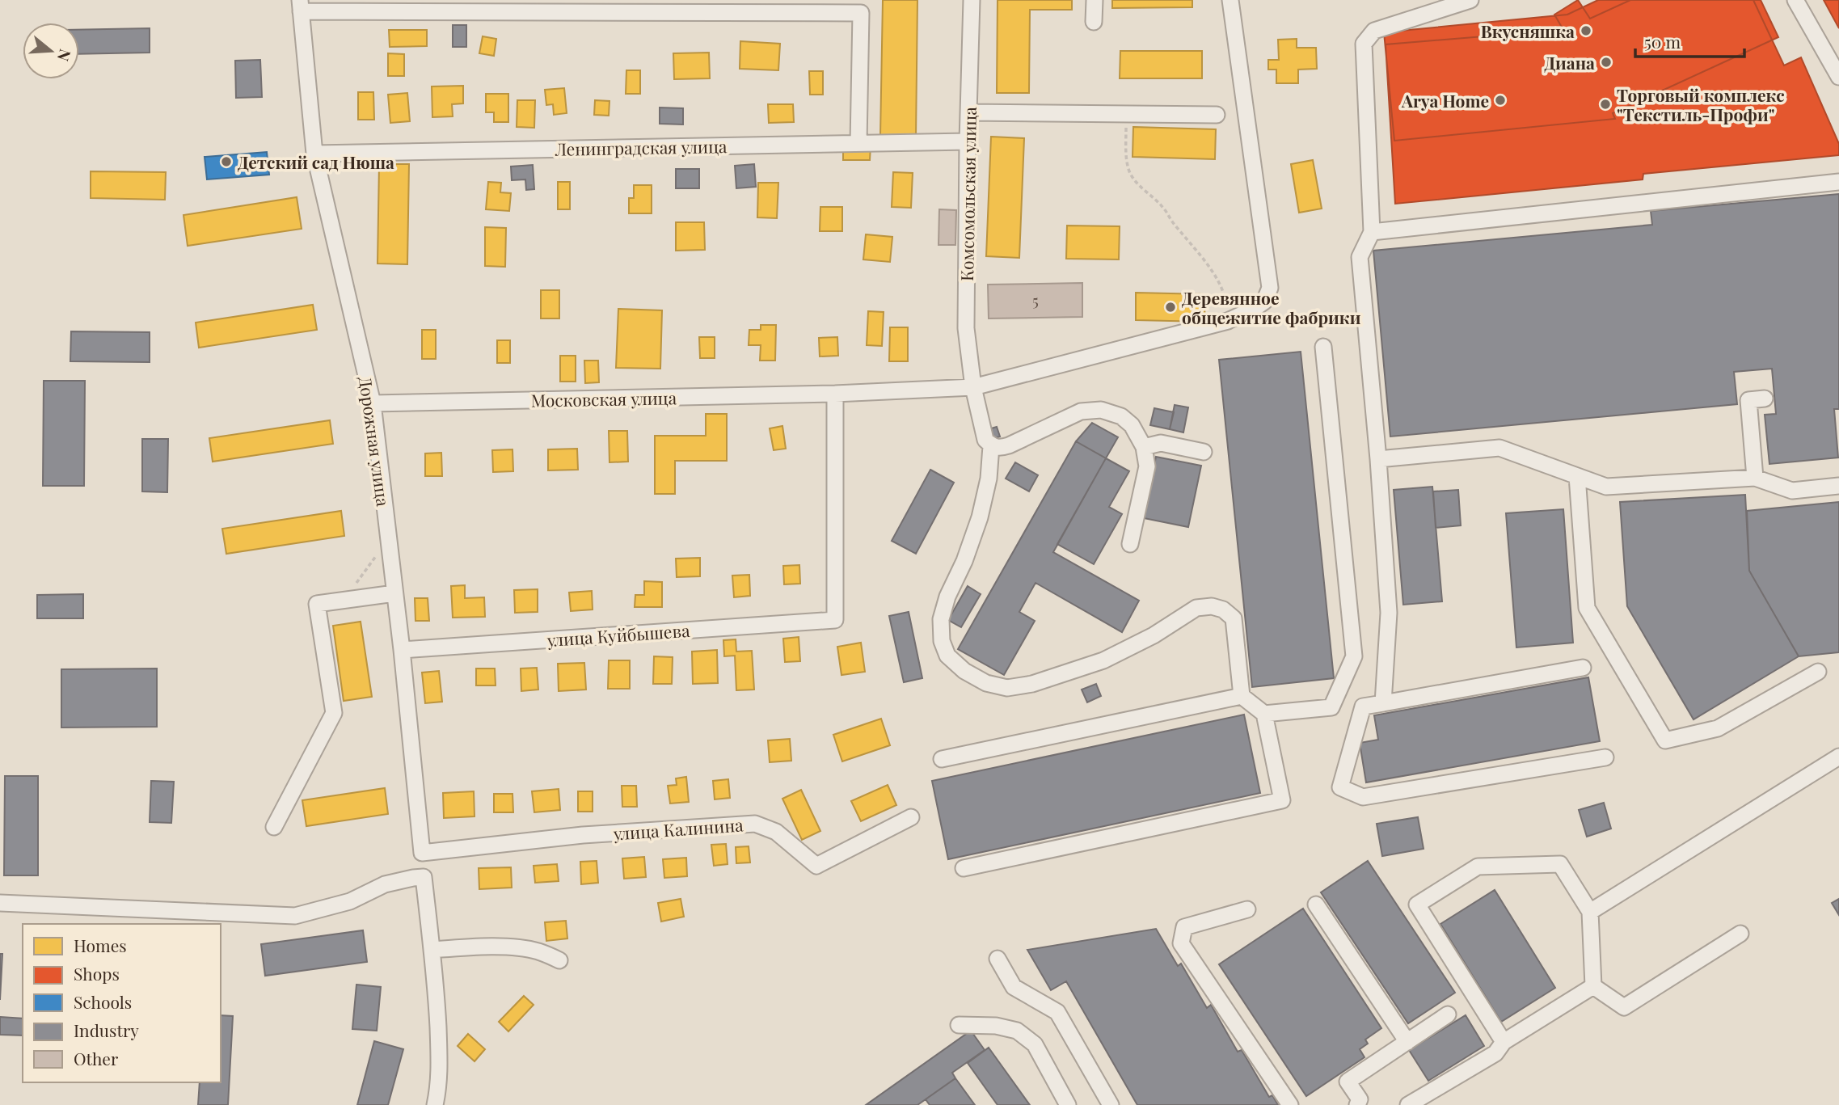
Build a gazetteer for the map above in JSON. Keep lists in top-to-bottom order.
{
  "streets": {
    "street": [
      "Ленинградская улица",
      "Комсомольская улица",
      "Московская улица",
      "Дорожная улица",
      "улица Куйбышева",
      "улица Калинина"
    ]
  },
  "crossings": [
    ["Ленинградская улица", "Комсомольская улица"],
    ["Ленинградская улица", "Дорожная улица"],
    ["Комсомольская улица", "Московская улица"],
    ["Московская улица", "Дорожная улица"],
    ["Московская улица", "улица Куйбышева"],
    ["Дорожная улица", "улица Куйбышева"],
    ["Дорожная улица", "улица Калинина"]
  ],
  "places": [
    "Вкусняшка",
    "Диана",
    "Arya Home",
    "Торговый комплекс \"Текстиль-Профи\"",
    "Детский сад Нюша",
    "Деревянное общежитие фабрики"
  ],
  "house_numbers": ["5"],
  "legend": [
    "Homes",
    "Shops",
    "Schools",
    "Industry",
    "Other"
  ],
  "scale_bar": "50 m",
  "north": "right"
}
